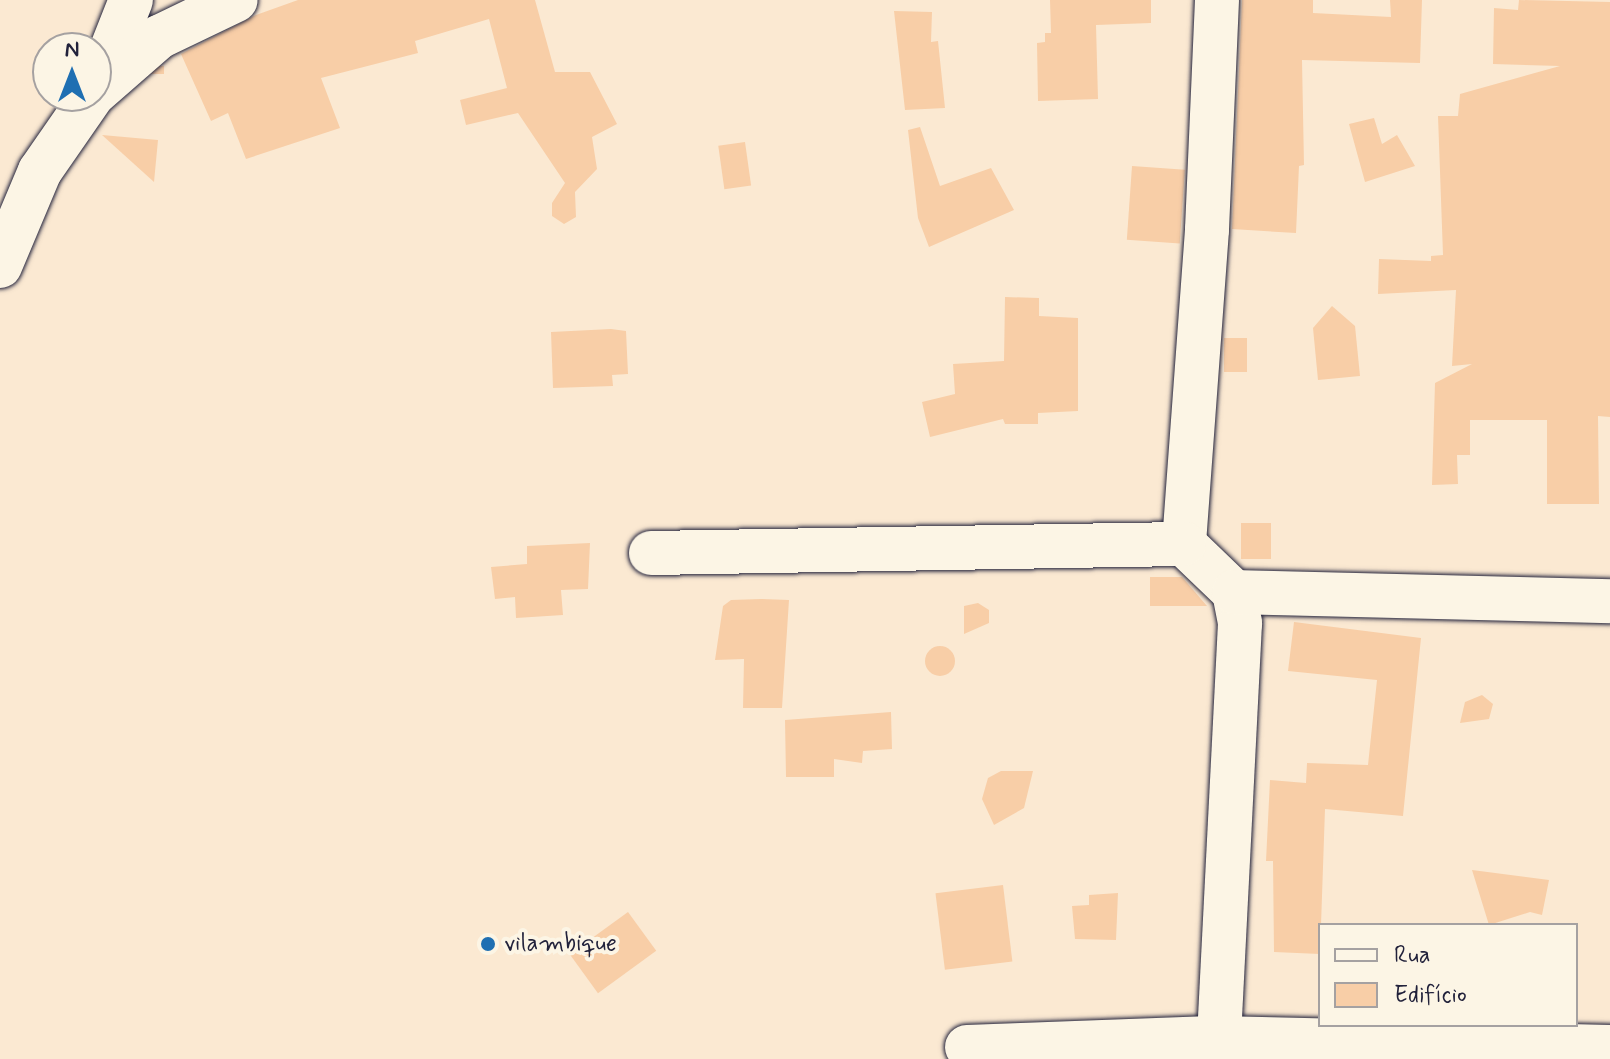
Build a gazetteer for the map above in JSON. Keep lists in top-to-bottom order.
{
  "places": ["vilambique"],
  "legend": ["Rua", "Edifício"],
  "north": "top"
}
